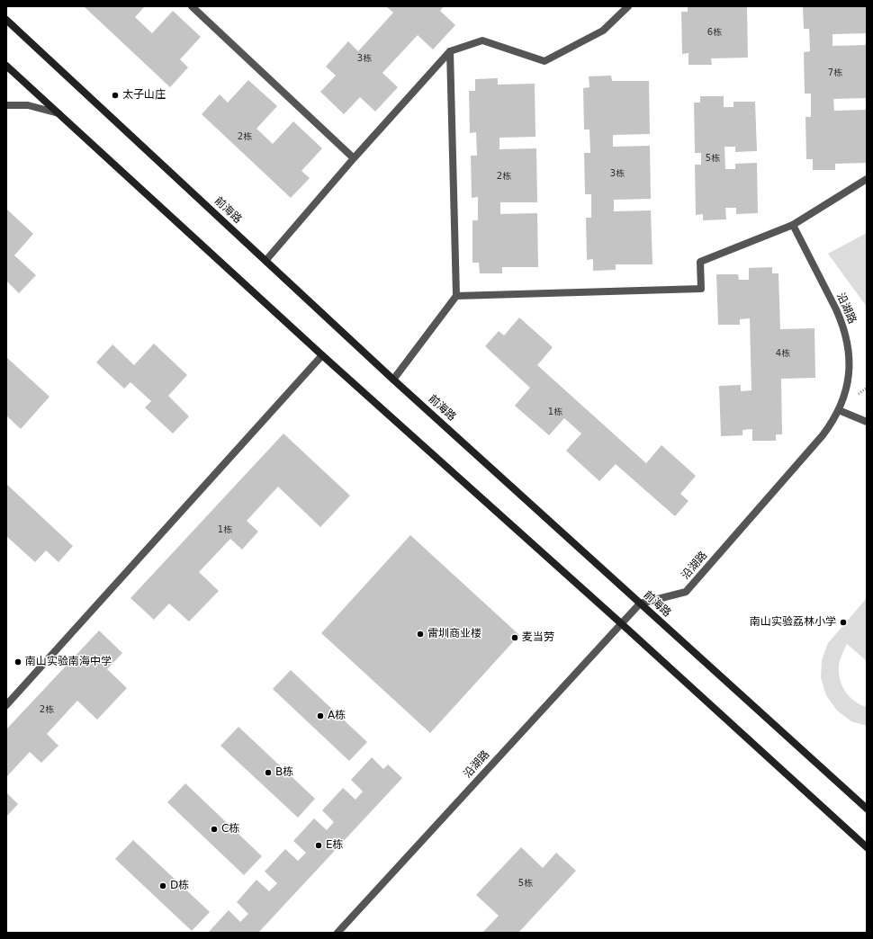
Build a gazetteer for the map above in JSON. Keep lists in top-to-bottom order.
{
  "streets": {
    "street": ["前海路", "沿湖路"]
  },
  "crossings": [
    ["前海路", "沿湖路"]
  ],
  "places": [
    "太子山庄",
    "南山实验荔林小学",
    "雷圳商业楼",
    "麦当劳",
    "南山实验南海中学",
    "A栋",
    "B栋",
    "C栋",
    "E栋",
    "D栋"
  ],
  "house_numbers": [
    "6栋",
    "3栋",
    "7栋",
    "2栋",
    "5栋",
    "3栋",
    "2栋",
    "4栋",
    "1栋",
    "1栋",
    "2栋",
    "5栋"
  ]
}
